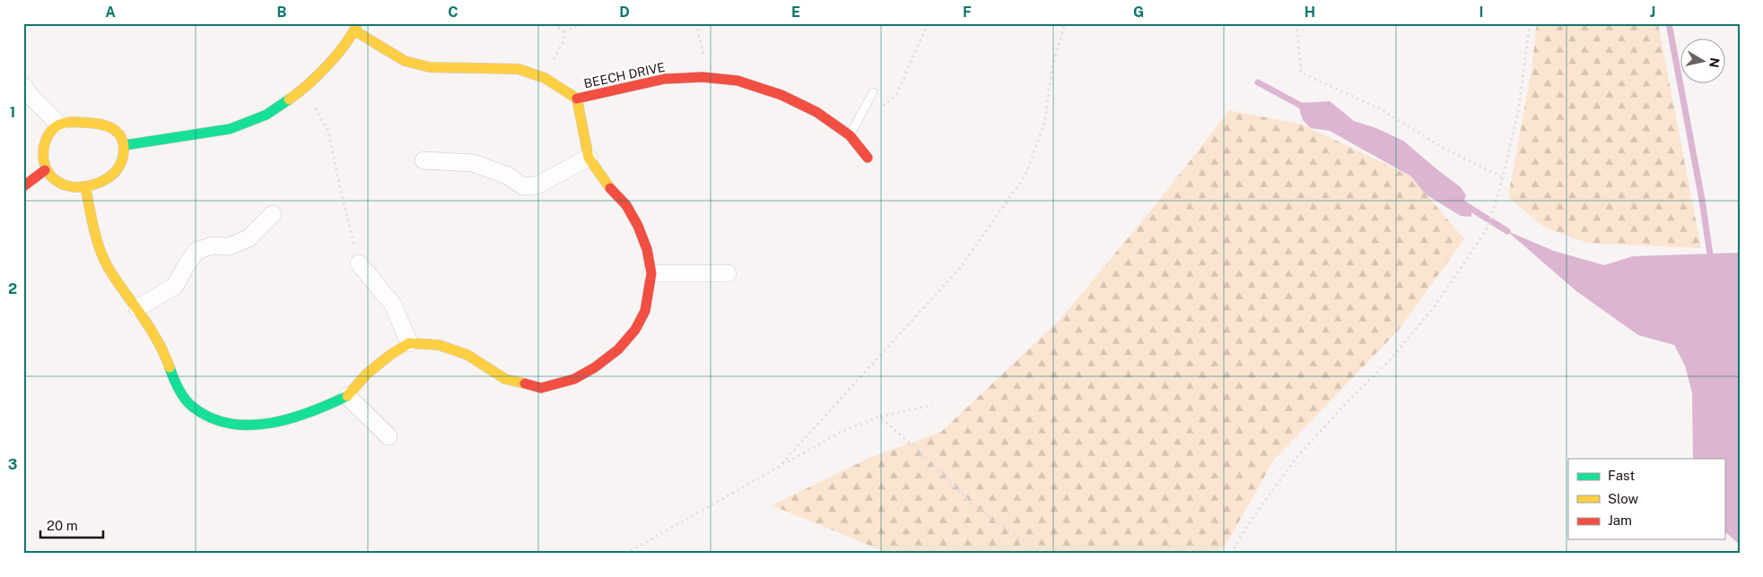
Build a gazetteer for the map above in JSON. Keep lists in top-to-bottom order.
{
  "streets": {
    "street": ["BEECH DRIVE"]
  },
  "legend": ["Fast", "Slow", "Jam"],
  "scale_bar": "20 m",
  "north": "right",
  "grid": {
    "columns": [
      "A",
      "B",
      "C",
      "D",
      "E",
      "F",
      "G",
      "H",
      "I",
      "J"
    ],
    "rows": ["1", "2", "3"]
  }
}
